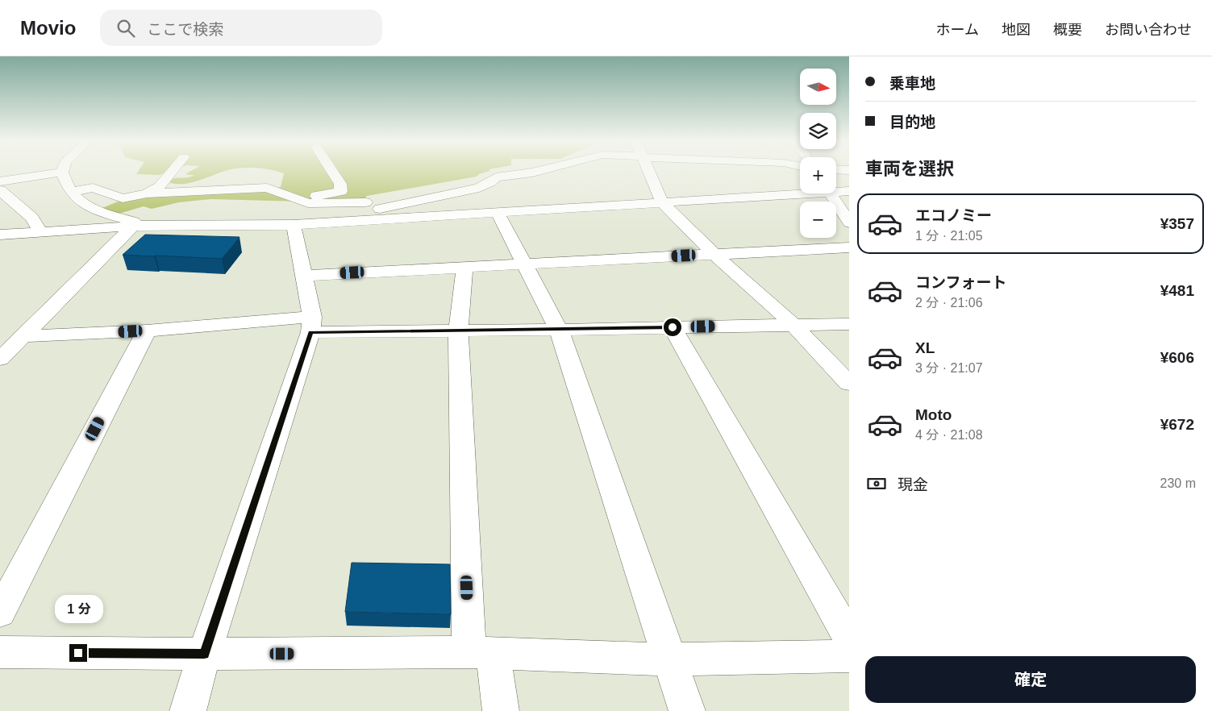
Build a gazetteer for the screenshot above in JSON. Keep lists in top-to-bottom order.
{
  "north": "right",
  "page": {
    "header": "Movio",
    "search": "ここで検索",
    "nav": [
      "ホーム",
      "地図",
      "概要",
      "お問い合わせ"
    ],
    "banner": ["乗車地", "目的地"],
    "map_buttons": ["+", "−"],
    "heading": "車両を選択",
    "list": [
      {
        "name": "エコノミー",
        "note": "1 分 · 21:05",
        "value": "¥357"
      },
      {
        "name": "コンフォート",
        "note": "2 分 · 21:06",
        "value": "¥481"
      },
      {
        "name": "XL",
        "note": "3 分 · 21:07",
        "value": "¥606"
      },
      {
        "name": "Moto",
        "note": "4 分 · 21:08",
        "value": "¥672"
      }
    ],
    "pay": ["現金", "230 m"],
    "bubble": "1 分",
    "buttons": "確定"
  }
}
